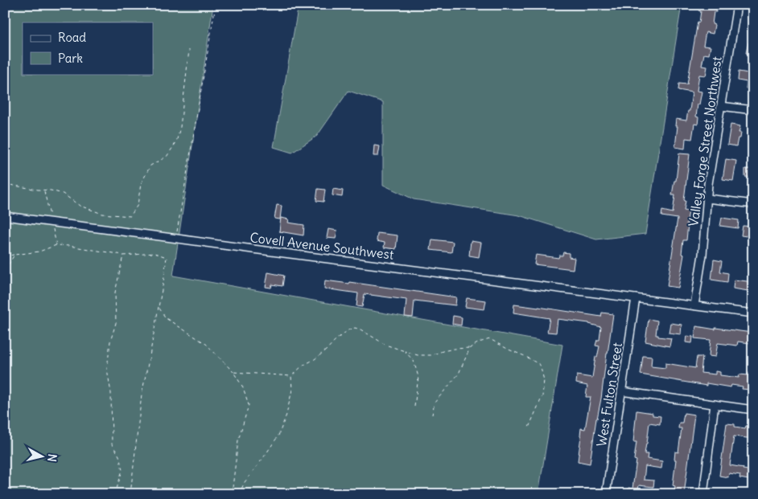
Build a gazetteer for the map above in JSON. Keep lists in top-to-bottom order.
{
  "streets": {
    "street": ["Valley Forge Street Northwest", "Covell Avenue Southwest", "West Fulton Street"]
  },
  "crossings": [
    ["Valley Forge Street Northwest", "Covell Avenue Southwest"],
    ["Covell Avenue Southwest", "West Fulton Street"]
  ],
  "legend": ["Road", "Park"],
  "north": "right"
}
